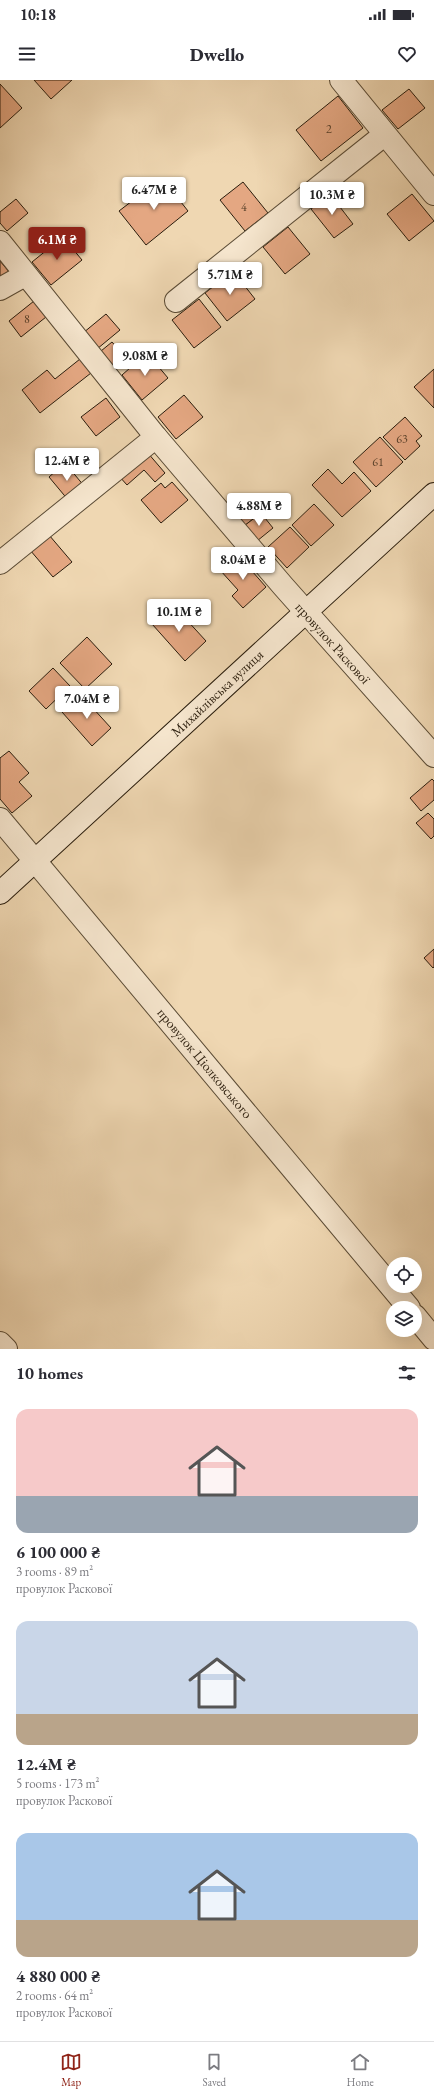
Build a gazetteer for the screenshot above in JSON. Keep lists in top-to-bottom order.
{
  "streets": {
    "street": ["провулок Раскової", "Михайлівська вулиця", "провулок Ціолковського"]
  },
  "crossings": [
    ["провулок Раскової", "Михайлівська вулиця"],
    ["Михайлівська вулиця", "провулок Ціолковського"]
  ],
  "house_numbers": [
    "2",
    "4",
    "8",
    "63",
    "61"
  ],
  "page": {
    "status": "10:18",
    "header": "Dwello",
    "price": [
      "6.47M ₴",
      "10.3M ₴",
      "6.1M ₴",
      "5.71M ₴",
      "9.08M ₴",
      "12.4M ₴",
      "4.88M ₴",
      "8.04M ₴",
      "10.1M ₴",
      "7.04M ₴"
    ],
    "heading": "10 homes",
    "list": [
      {
        "name": "6 100 000 ₴",
        "note": "3 rooms · 89 m² · провулок Раскової"
      },
      {
        "name": "12.4M ₴",
        "note": "5 rooms · 173 m² · провулок Раскової"
      },
      {
        "name": "4 880 000 ₴",
        "note": "2 rooms · 64 m² · провулок Раскової"
      }
    ],
    "tabs": ["Map", "Saved", "Home"]
  }
}
